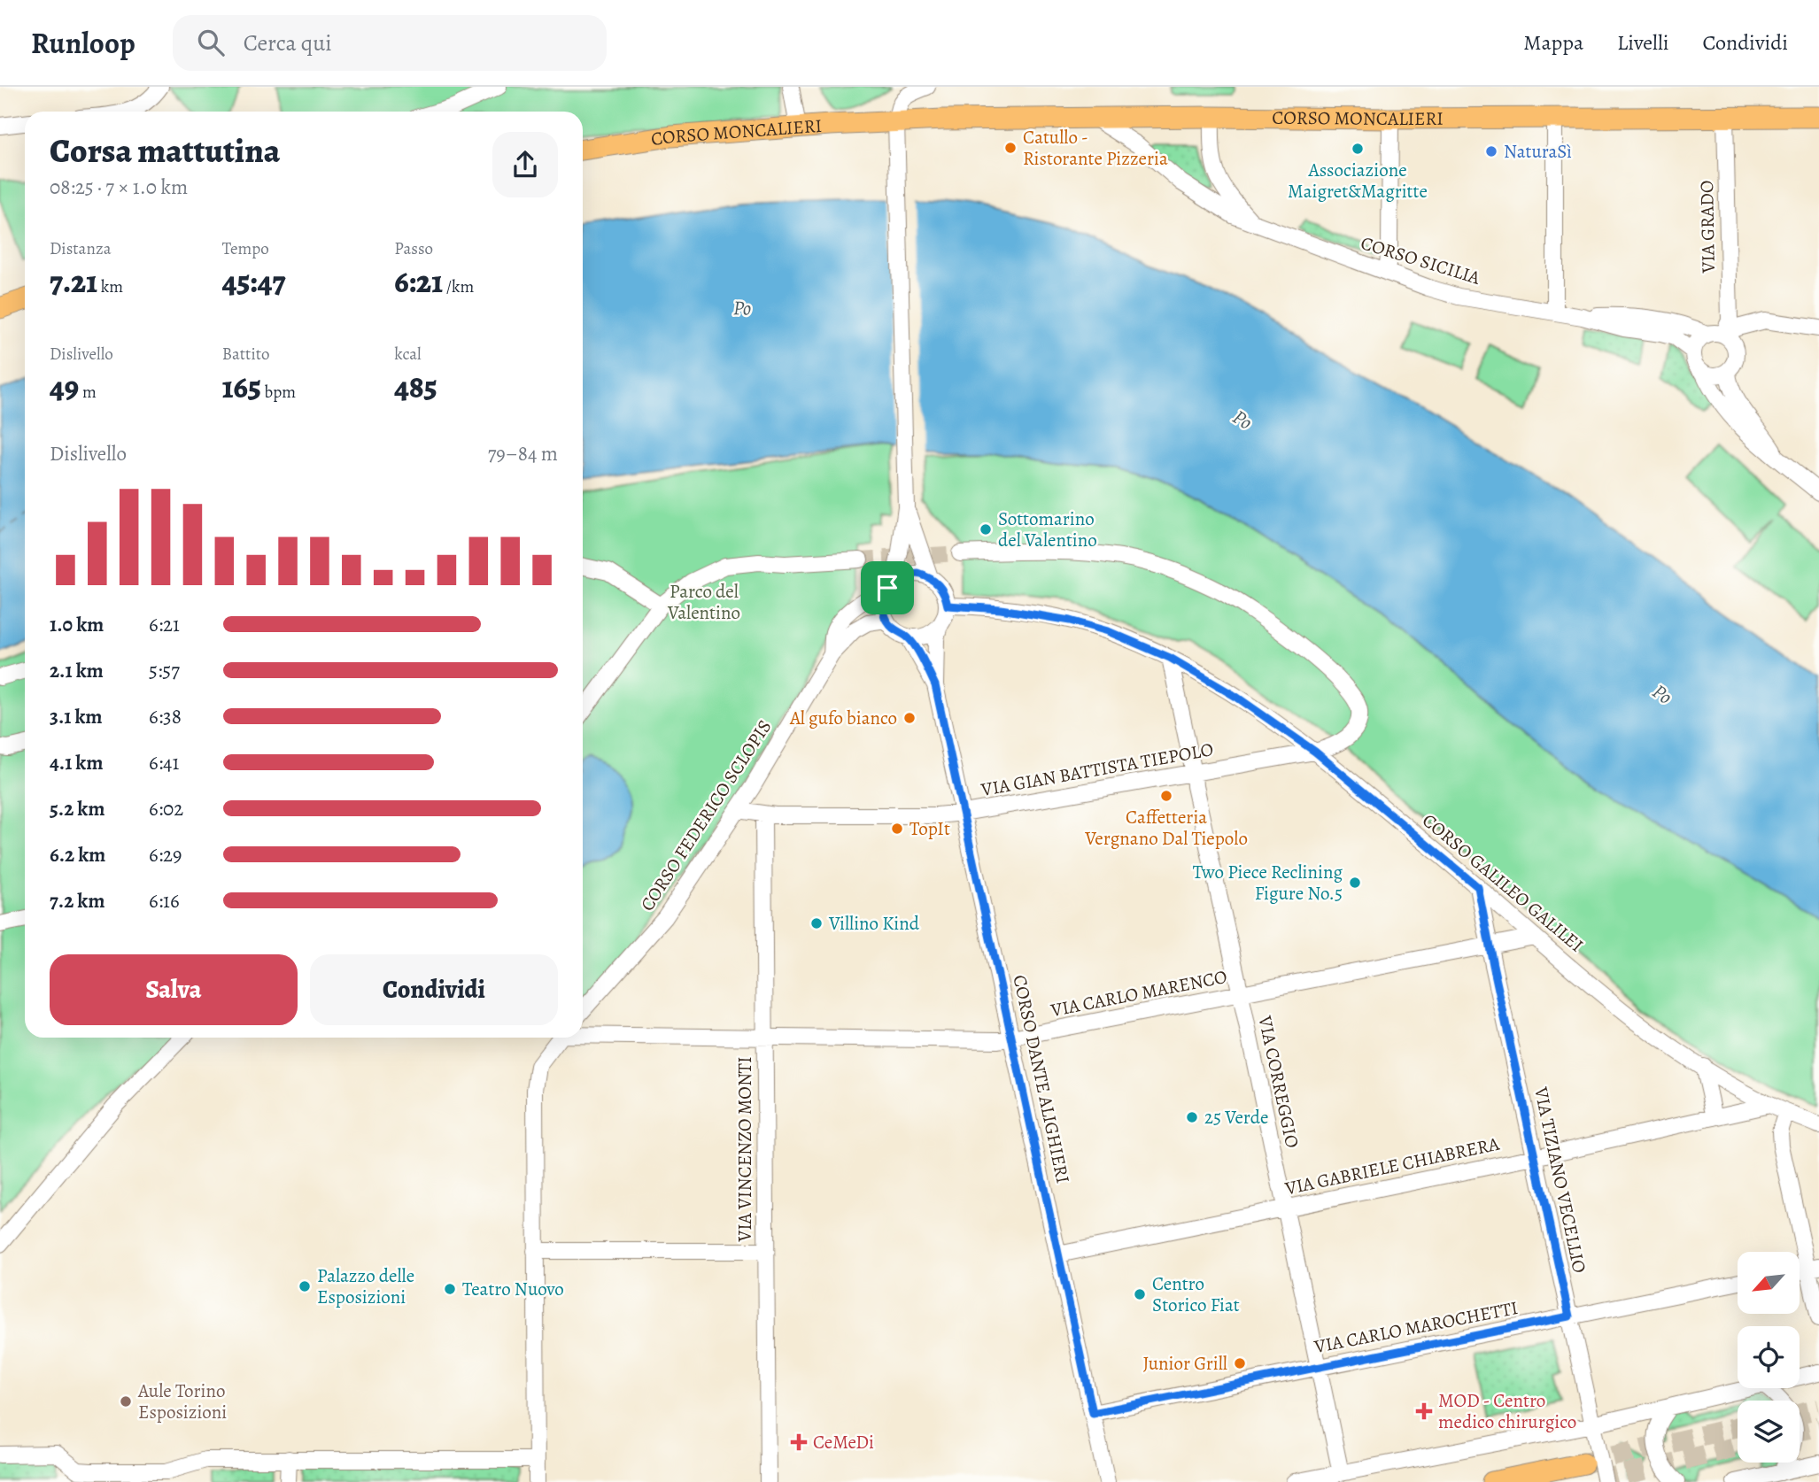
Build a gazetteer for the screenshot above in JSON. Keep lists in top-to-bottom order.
{
  "streets": {
    "main road": ["CORSO MONCALIERI"],
    "street": [
      "VIA GRADO",
      "CORSO SICILIA",
      "VIA GIAN BATTISTA TIEPOLO",
      "CORSO FEDERICO SCLOPIS",
      "CORSO GALILEO GALILEI",
      "VIA CARLO MARENCO",
      "CORSO DANTE ALIGHIERI",
      "VIA CORREGGIO",
      "VIA VINCENZO MONTI",
      "VIA GABRIELE CHIABRERA",
      "VIA TIZIANO VECELLIO",
      "VIA CARLO MAROCHETTI"
    ]
  },
  "crossings": [
    ["CORSO MONCALIERI", "VIA GRADO"],
    ["CORSO MONCALIERI", "CORSO SICILIA"],
    ["VIA GRADO", "CORSO SICILIA"],
    ["VIA GIAN BATTISTA TIEPOLO", "CORSO FEDERICO SCLOPIS"],
    ["VIA GIAN BATTISTA TIEPOLO", "CORSO GALILEO GALILEI"],
    ["VIA GIAN BATTISTA TIEPOLO", "CORSO DANTE ALIGHIERI"],
    ["VIA GIAN BATTISTA TIEPOLO", "VIA CORREGGIO"],
    ["VIA GIAN BATTISTA TIEPOLO", "VIA VINCENZO MONTI"],
    ["CORSO FEDERICO SCLOPIS", "CORSO GALILEO GALILEI"],
    ["CORSO FEDERICO SCLOPIS", "CORSO DANTE ALIGHIERI"],
    ["CORSO GALILEO GALILEI", "VIA CARLO MARENCO"],
    ["CORSO GALILEO GALILEI", "CORSO DANTE ALIGHIERI"],
    ["CORSO GALILEO GALILEI", "VIA GABRIELE CHIABRERA"],
    ["CORSO GALILEO GALILEI", "VIA TIZIANO VECELLIO"],
    ["VIA CARLO MARENCO", "CORSO DANTE ALIGHIERI"],
    ["VIA CARLO MARENCO", "VIA CORREGGIO"],
    ["VIA CARLO MARENCO", "VIA VINCENZO MONTI"],
    ["VIA CARLO MARENCO", "VIA TIZIANO VECELLIO"],
    ["CORSO DANTE ALIGHIERI", "VIA GABRIELE CHIABRERA"],
    ["CORSO DANTE ALIGHIERI", "VIA CARLO MAROCHETTI"],
    ["VIA CORREGGIO", "VIA GABRIELE CHIABRERA"],
    ["VIA CORREGGIO", "VIA CARLO MAROCHETTI"],
    ["VIA GABRIELE CHIABRERA", "VIA TIZIANO VECELLIO"],
    ["VIA TIZIANO VECELLIO", "VIA CARLO MAROCHETTI"]
  ],
  "water": ["Po"],
  "parks": ["Parco del Valentino"],
  "places": {
    "other": [
      "Catullo - Ristorante Pizzeria",
      "Associazione Maigret&Magritte",
      "NaturaSì",
      "Sottomarino del Valentino",
      "Al gufo bianco",
      "Caffetteria Vergnano Dal Tiepolo",
      "TopIt",
      "Two Piece Reclining Figure No.5",
      "Villino Kind",
      "25 Verde",
      "Palazzo delle Esposizioni",
      "Teatro Nuovo",
      "Centro Storico Fiat",
      "Junior Grill",
      "Aule Torino Esposizioni"
    ],
    "health": ["MOD - Centro medico chirurgico", "CeMeDi"]
  },
  "north": "bottom left",
  "page": {
    "header": "Runloop",
    "search": "Cerca qui",
    "nav": ["Mappa", "Livelli", "Condividi"],
    "heading": ["Corsa mattutina", "08:25 · 7 × 1.0 km"],
    "stats": [
      ["Distanza", "7.21 km"],
      ["Tempo", "45:47"],
      ["Passo", "6:21 /km"],
      ["Dislivello", "49 m"],
      ["Battito", "165 bpm"],
      ["kcal", "485"]
    ],
    "chart": ["Dislivello", "79–84 m"],
    "list": [
      {
        "name": "1.0 km",
        "note": "6:21"
      },
      {
        "name": "2.1 km",
        "note": "5:57"
      },
      {
        "name": "3.1 km",
        "note": "6:38"
      },
      {
        "name": "4.1 km",
        "note": "6:41"
      },
      {
        "name": "5.2 km",
        "note": "6:02"
      },
      {
        "name": "6.2 km",
        "note": "6:29"
      },
      {
        "name": "7.2 km",
        "note": "6:16"
      }
    ],
    "buttons": ["Salva", "Condividi"]
  }
}
